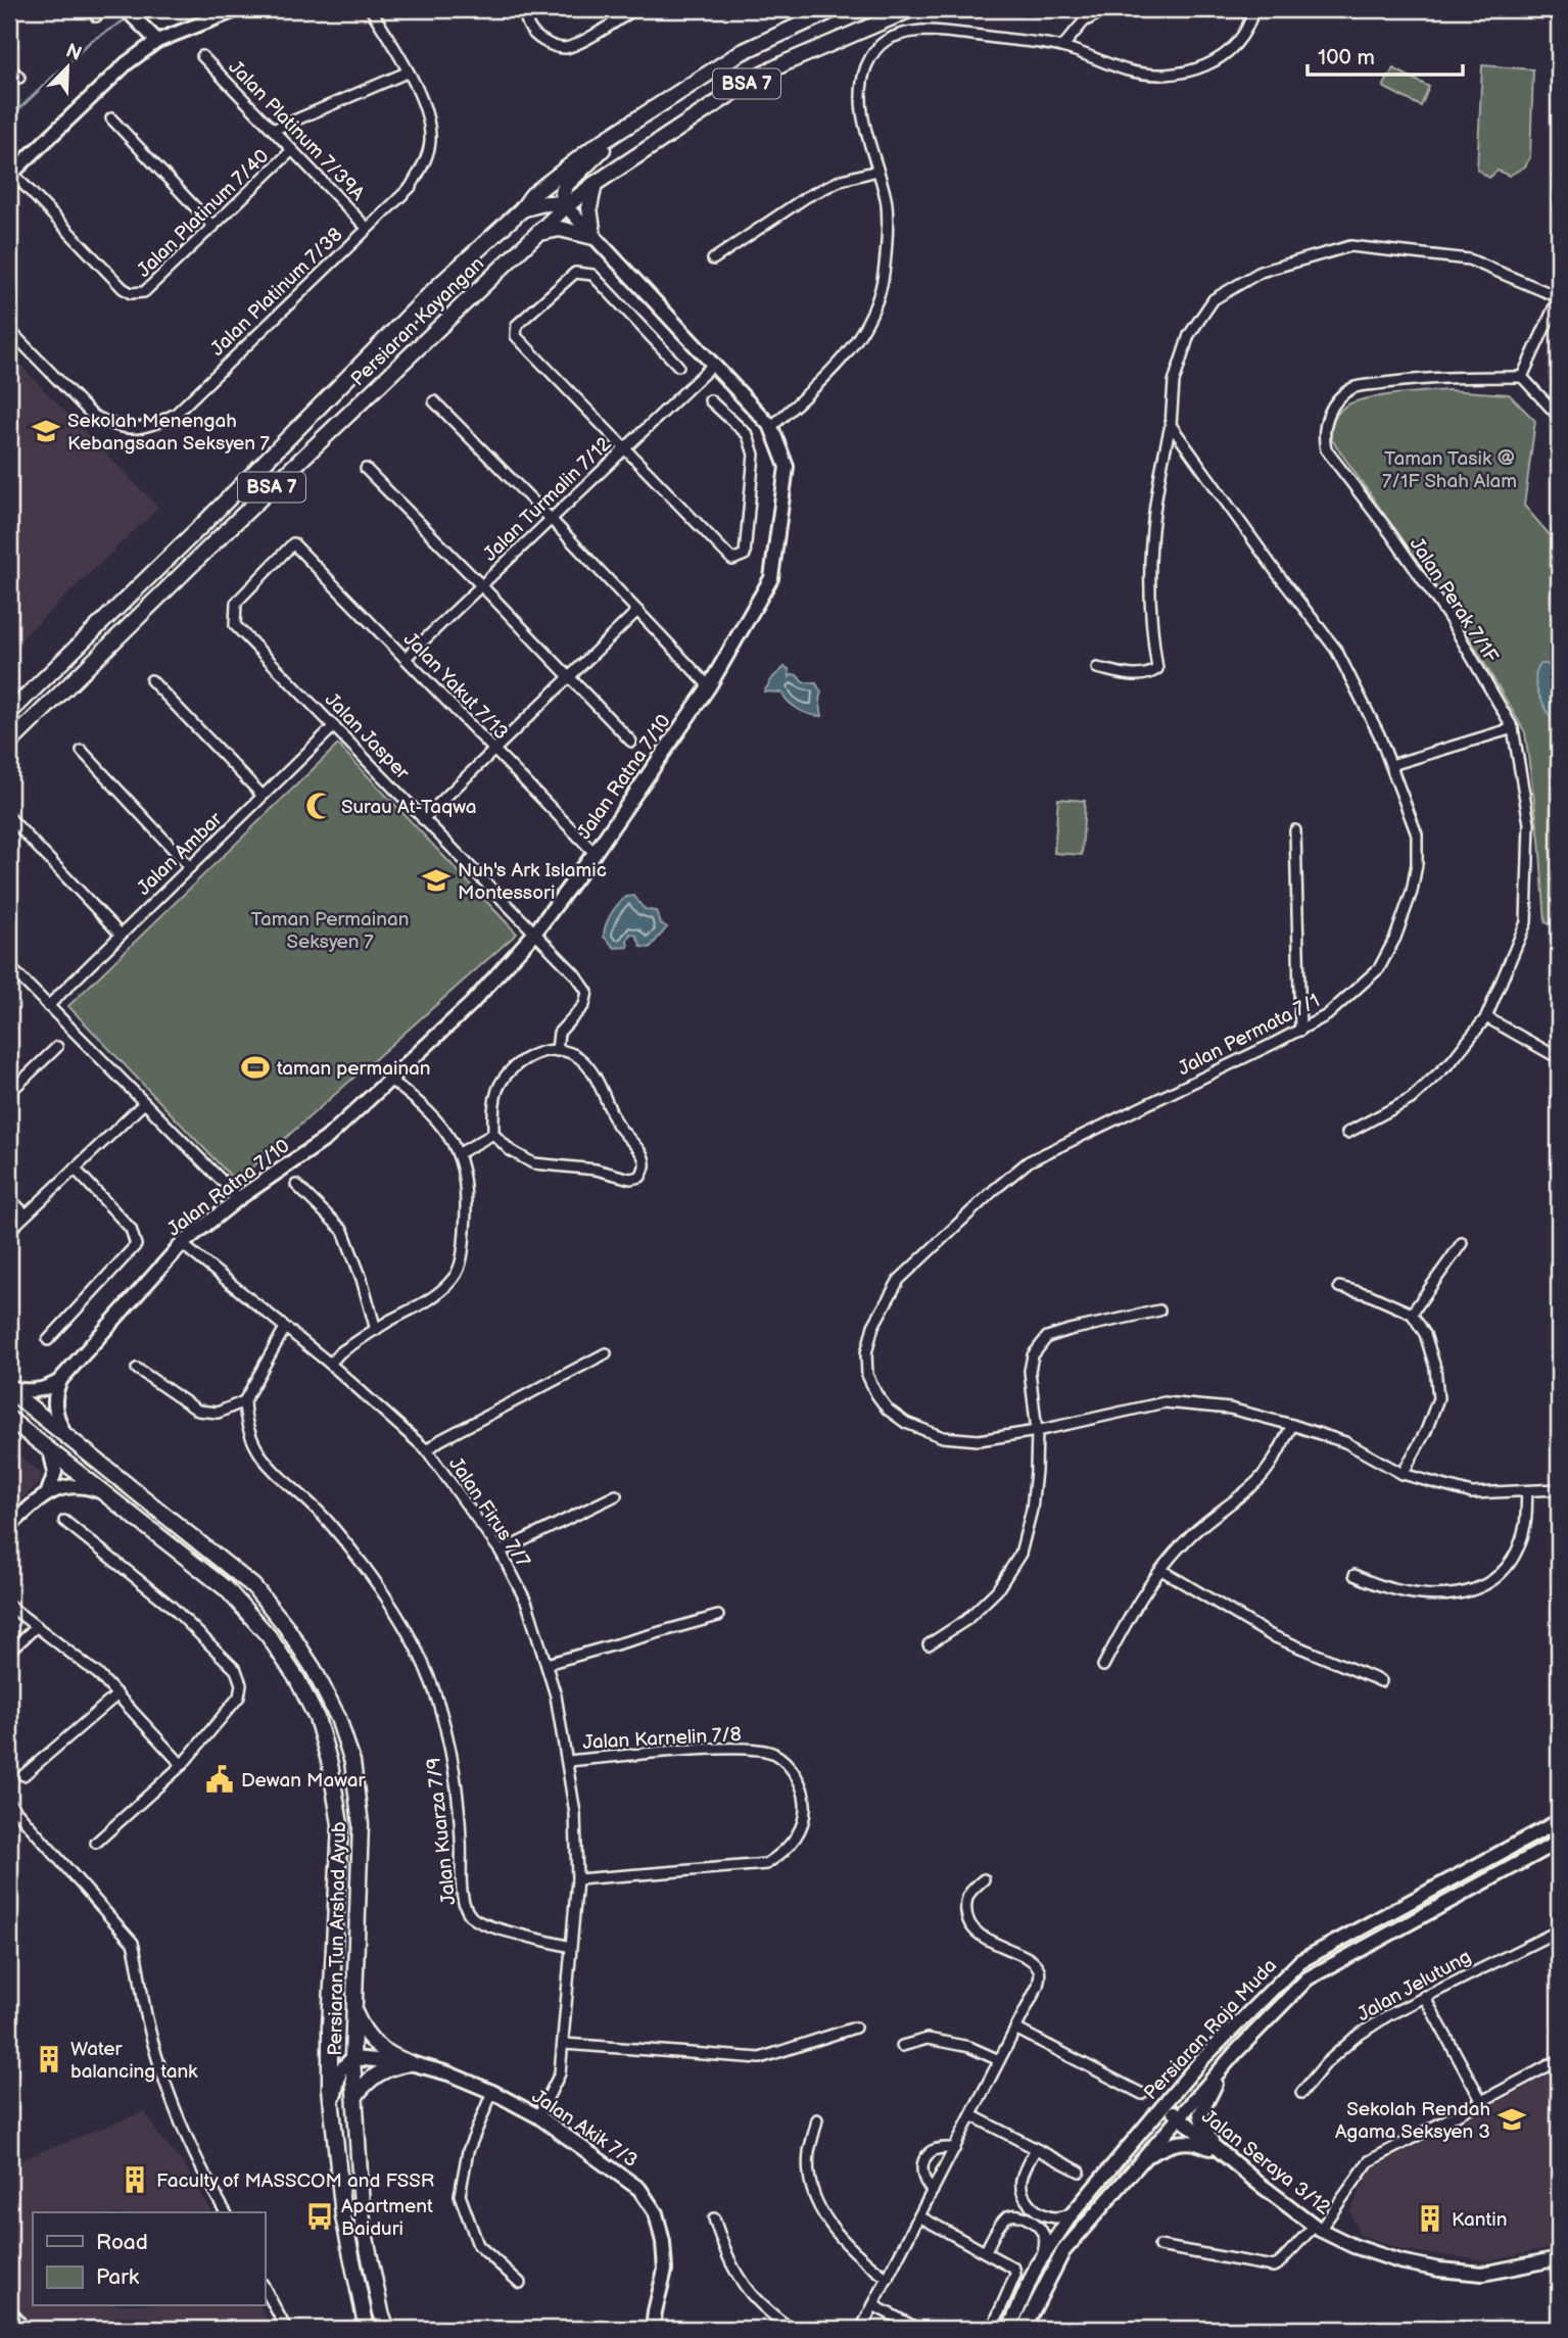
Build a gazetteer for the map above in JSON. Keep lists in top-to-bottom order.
{
  "streets": {
    "main road": ["BSA 7", "Persiaran Kayangan", "Persiaran Tun Arshad Ayub"],
    "street": [
      "Jalan Platinum 7/39A",
      "Jalan Platinum 7/40",
      "Jalan Platinum 7/38",
      "Jalan Turmalin 7/12",
      "Jalan Perak 7/1F",
      "Jalan Yakut 7/13",
      "Jalan Jasper",
      "Jalan Ratna 7/10",
      "Jalan Ambar",
      "Jalan Permata 7/1",
      "Jalan Firus 7/7",
      "Jalan Karnelin 7/8",
      "Jalan Kuarza 7/9",
      "Jalan Jelutung",
      "Persiaran Raja Muda",
      "Jalan Akik 7/3",
      "Jalan Seraya 3/12"
    ]
  },
  "crossings": [
    ["Jalan Platinum 7/39A", "Jalan Platinum 7/40"],
    ["Jalan Platinum 7/39A", "Jalan Platinum 7/38"],
    ["Persiaran Kayangan", "Jalan Ratna 7/10"],
    ["Jalan Turmalin 7/12", "Jalan Yakut 7/13"],
    ["Jalan Turmalin 7/12", "Jalan Ratna 7/10"],
    ["Jalan Yakut 7/13", "Jalan Jasper"],
    ["Jalan Yakut 7/13", "Jalan Ratna 7/10"],
    ["Jalan Jasper", "Jalan Ratna 7/10"],
    ["Jalan Jasper", "Jalan Ambar"],
    ["Jalan Ratna 7/10", "Jalan Firus 7/7"],
    ["Jalan Firus 7/7", "Jalan Karnelin 7/8"],
    ["Jalan Firus 7/7", "Jalan Kuarza 7/9"],
    ["Jalan Firus 7/7", "Jalan Akik 7/3"],
    ["Persiaran Tun Arshad Ayub", "Jalan Akik 7/3"],
    ["Persiaran Raja Muda", "Jalan Seraya 3/12"]
  ],
  "parks": ["Taman Tasik @ 7/1F Shah Alam", "Taman Permainan Seksyen 7"],
  "places": {
    "school or university": ["Sekolah Menengah Kebangsaan Seksyen 7", "Nuh's Ark Islamic Montessori", "Sekolah Rendah Agama Seksyen 3"],
    "mosque": ["Surau At-Taqwa"],
    "sports": ["taman permainan"],
    "public building": ["Dewan Mawar"],
    "building": ["Water balancing tank", "Faculty of MASSCOM and FSSR", "Kantin"],
    "bus stop": ["Apartment Baiduri"]
  },
  "legend": ["Road", "Park"],
  "scale_bar": "100 m",
  "north": "top right"
}
